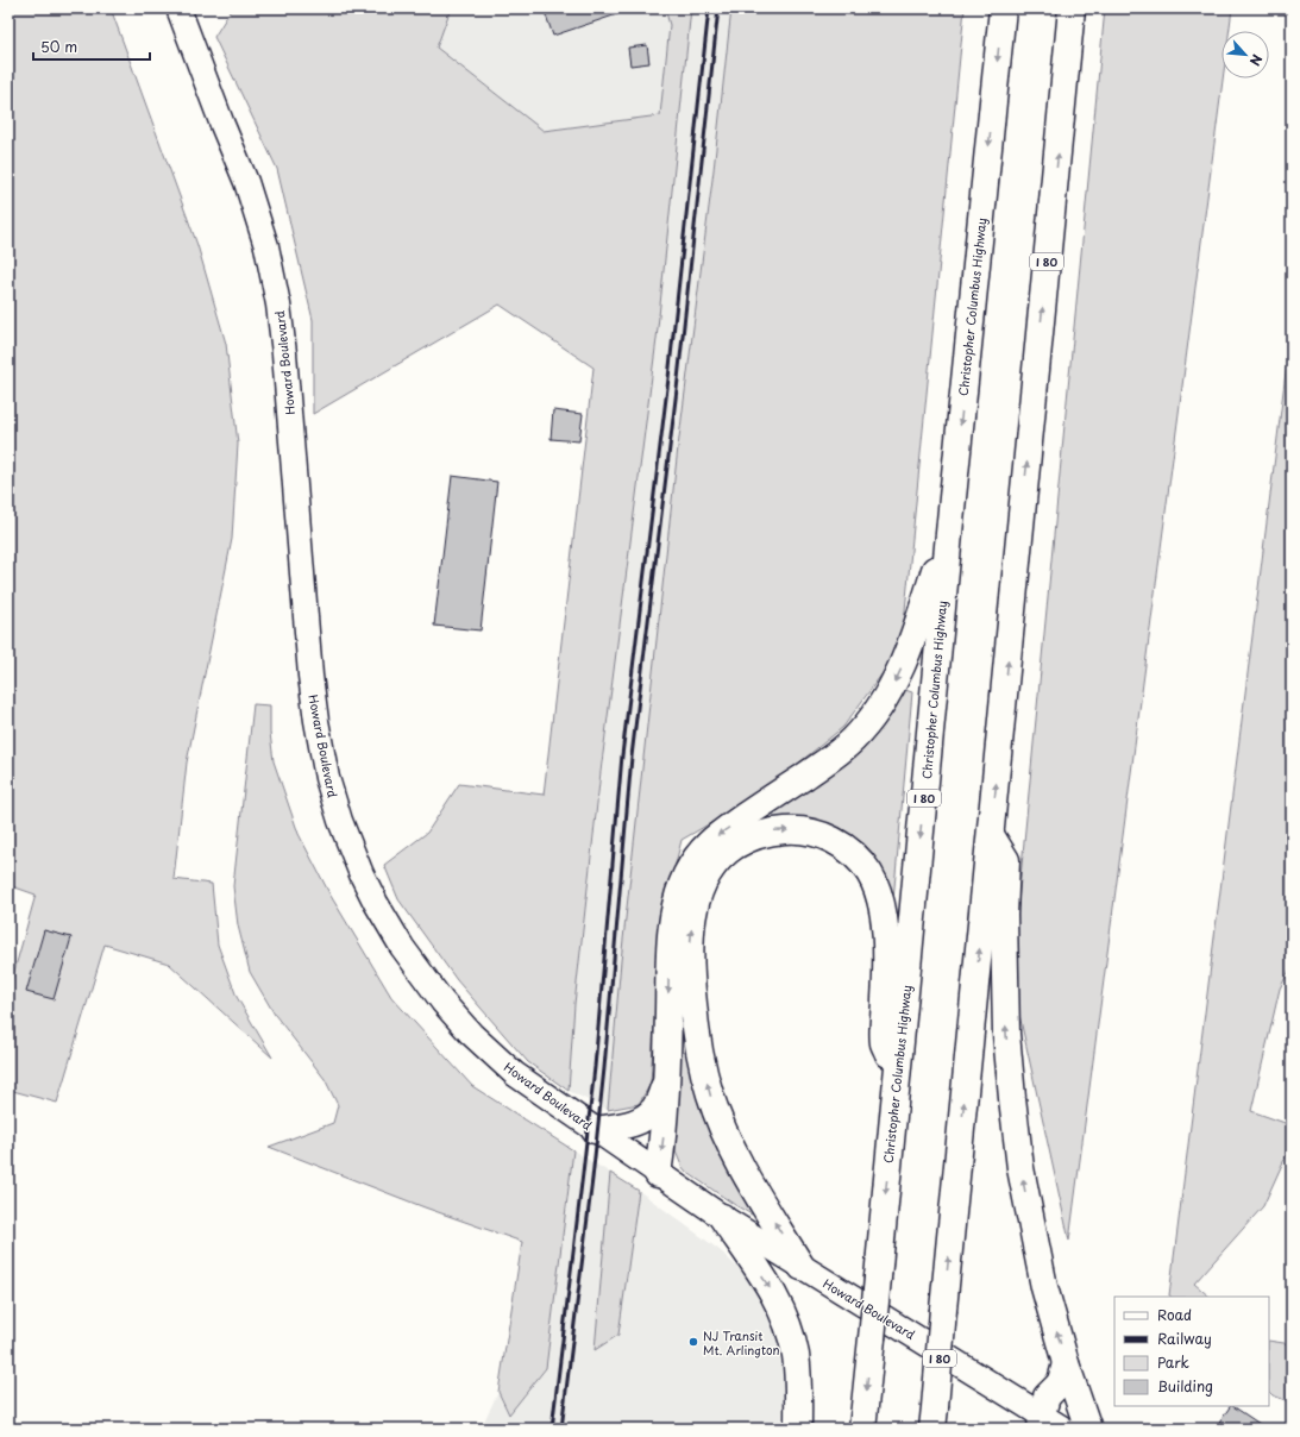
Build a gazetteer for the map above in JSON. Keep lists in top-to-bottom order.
{
  "streets": {
    "highway": ["I 80", "Christopher Columbus Highway"],
    "main road": ["Howard Boulevard"]
  },
  "places": ["NJ Transit Mt. Arlington"],
  "legend": [
    "Road",
    "Railway",
    "Park",
    "Building"
  ],
  "scale_bar": "50 m",
  "north": "bottom right"
}
